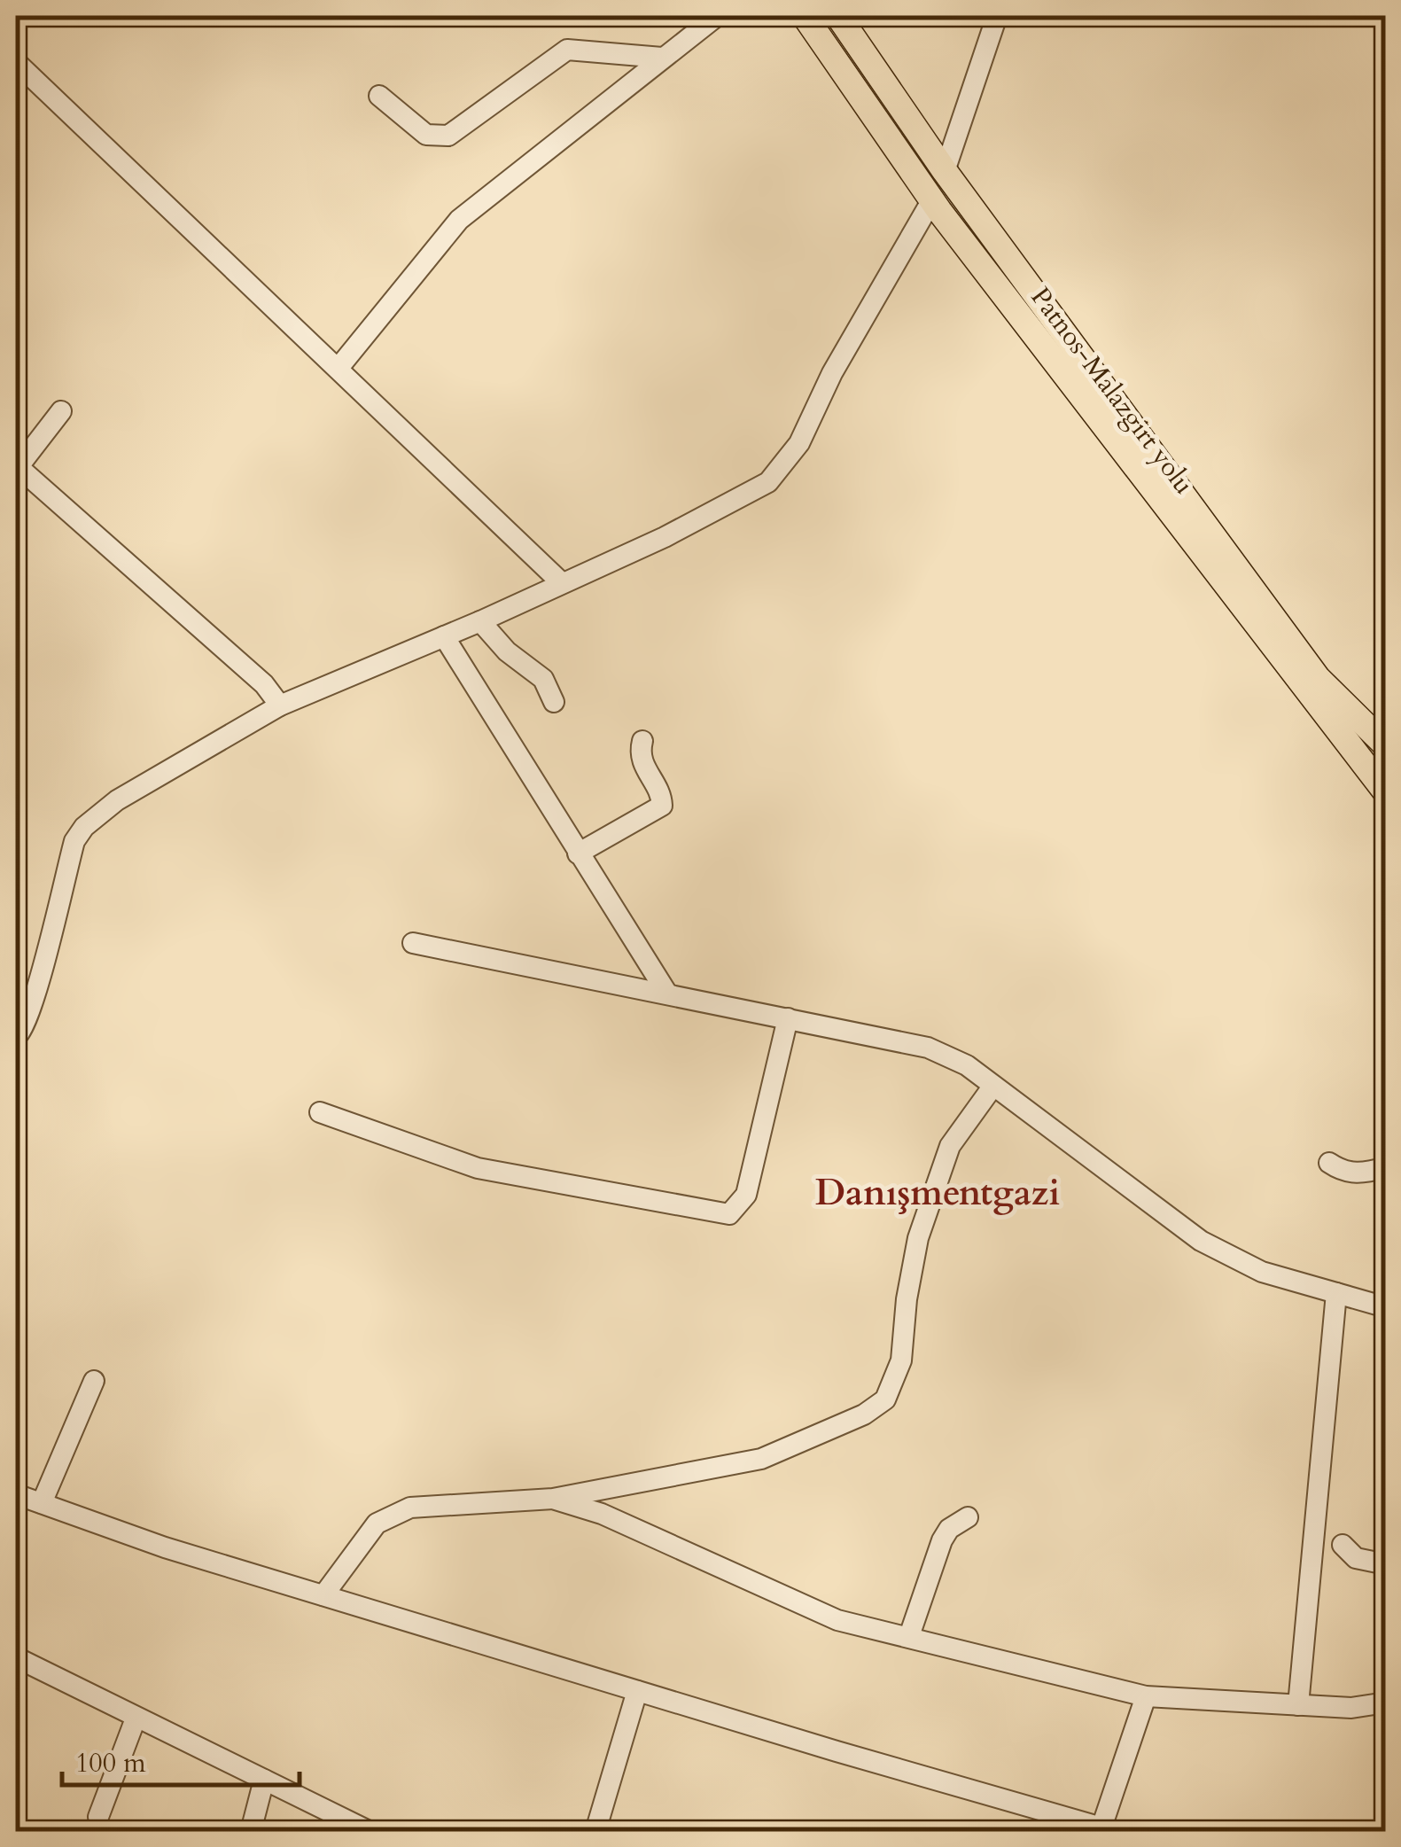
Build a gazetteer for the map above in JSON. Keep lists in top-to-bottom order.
{
  "streets": {
    "main road": ["Patnos-Malazgirt yolu"]
  },
  "districts": ["Danışmentgazi"],
  "scale_bar": "100 m"
}
